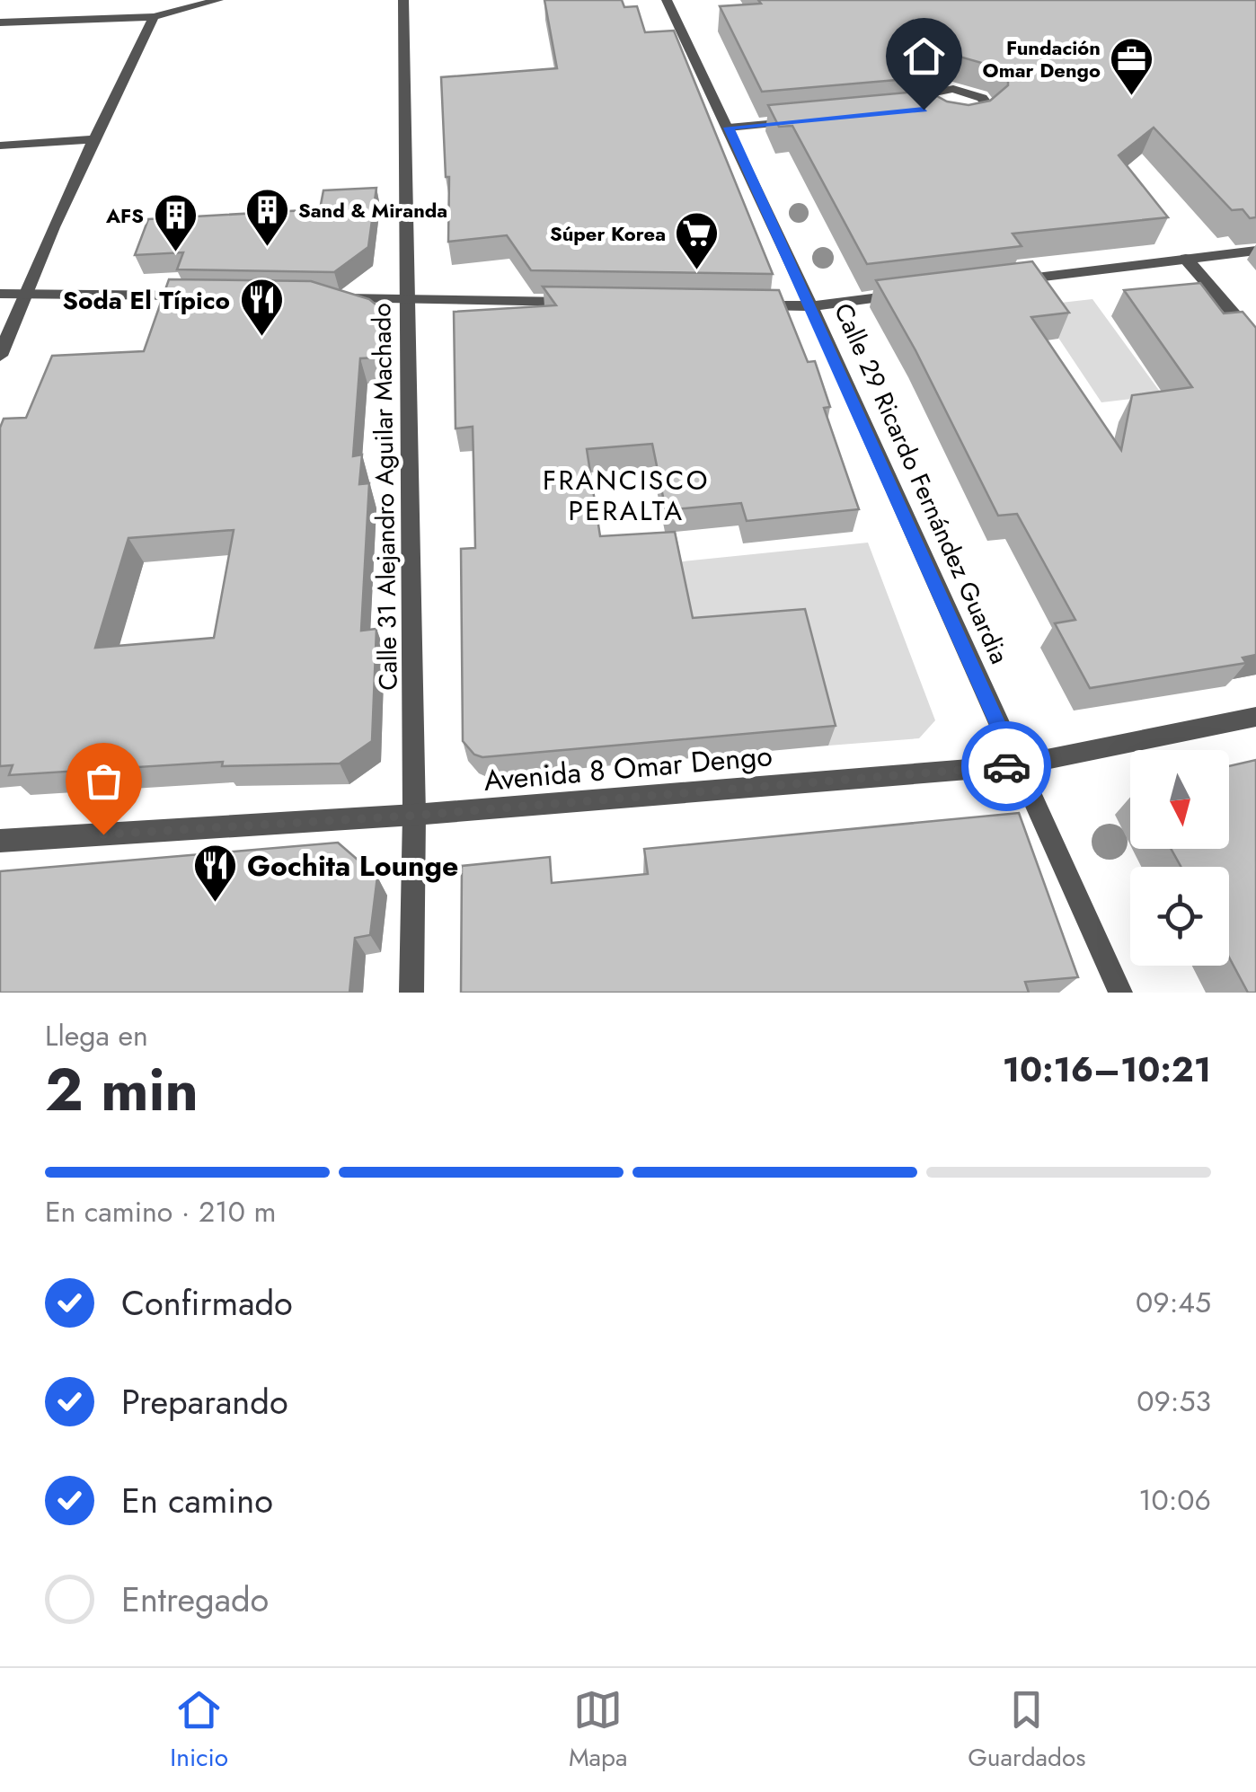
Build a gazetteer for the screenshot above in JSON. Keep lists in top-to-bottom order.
{
  "streets": {
    "street": ["Calle 29 Ricardo Fernández Guardia", "Calle 31 Alejandro Aguilar Machado", "Avenida 8 Omar Dengo"]
  },
  "crossings": [
    ["Calle 29 Ricardo Fernández Guardia", "Avenida 8 Omar Dengo"],
    ["Calle 31 Alejandro Aguilar Machado", "Avenida 8 Omar Dengo"]
  ],
  "districts": ["FRANCISCO PERALTA"],
  "places": {
    "office": ["Fundación Omar Dengo"],
    "building": ["Sand & Miranda", "AFS"],
    "supermarket": ["Súper Korea"],
    "restaurant": ["Soda El Típico", "Gochita Lounge"]
  },
  "north": "bottom",
  "page": {
    "heading": ["2 min", "Llega en", "10:16–10:21"],
    "bar": "En camino · 210 m",
    "list": [
      ["Confirmado", "09:45"],
      ["Preparando", "09:53"],
      ["En camino", "10:06"],
      "Entregado"
    ],
    "tabs": ["Inicio", "Mapa", "Guardados"]
  }
}
